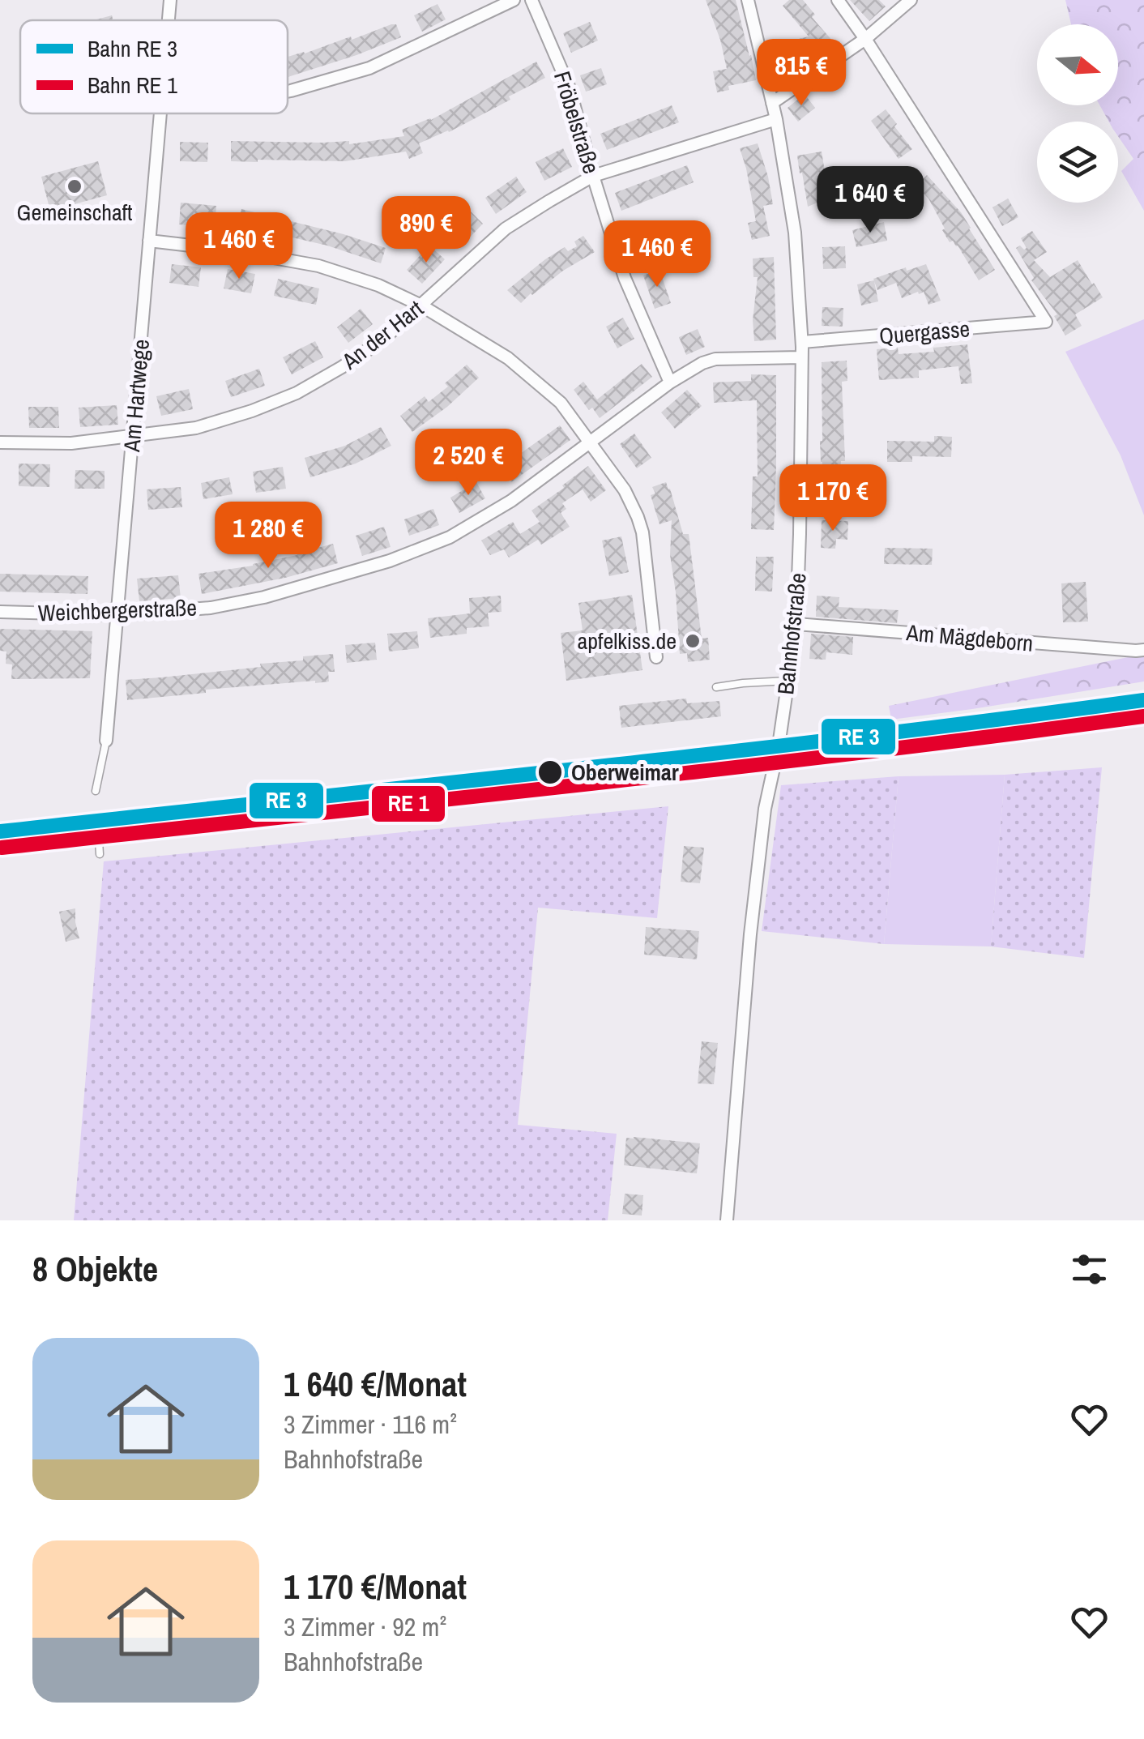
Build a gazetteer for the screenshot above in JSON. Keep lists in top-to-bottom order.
{
  "streets": {
    "street": [
      "Fröbelstraße",
      "Quergasse",
      "An der Hart",
      "Am Hartwege",
      "Weichbergerstraße",
      "Bahnhofstraße",
      "Am Mägdeborn"
    ]
  },
  "crossings": [
    ["Fröbelstraße", "An der Hart"],
    ["Fröbelstraße", "Weichbergerstraße"],
    ["Quergasse", "Bahnhofstraße"],
    ["An der Hart", "Am Hartwege"],
    ["An der Hart", "Bahnhofstraße"],
    ["Am Hartwege", "Weichbergerstraße"],
    ["Weichbergerstraße", "Bahnhofstraße"],
    ["Bahnhofstraße", "Am Mägdeborn"]
  ],
  "places": ["Gemeinschaft", "apfelkiss.de", "Oberweimar"],
  "legend": ["Bahn RE 3", "Bahn RE 1"],
  "north": "right",
  "page": {
    "price": [
      "815 €",
      "1 640 €",
      "890 €",
      "1 460 €",
      "1 460 €",
      "2 520 €",
      "1 170 €",
      "1 280 €"
    ],
    "heading": "8 Objekte",
    "list": [
      {
        "name": "1 640 €/Monat",
        "note": "3 Zimmer · 116 m² · Bahnhofstraße"
      },
      {
        "name": "1 170 €/Monat",
        "note": "3 Zimmer · 92 m² · Bahnhofstraße"
      }
    ]
  }
}
